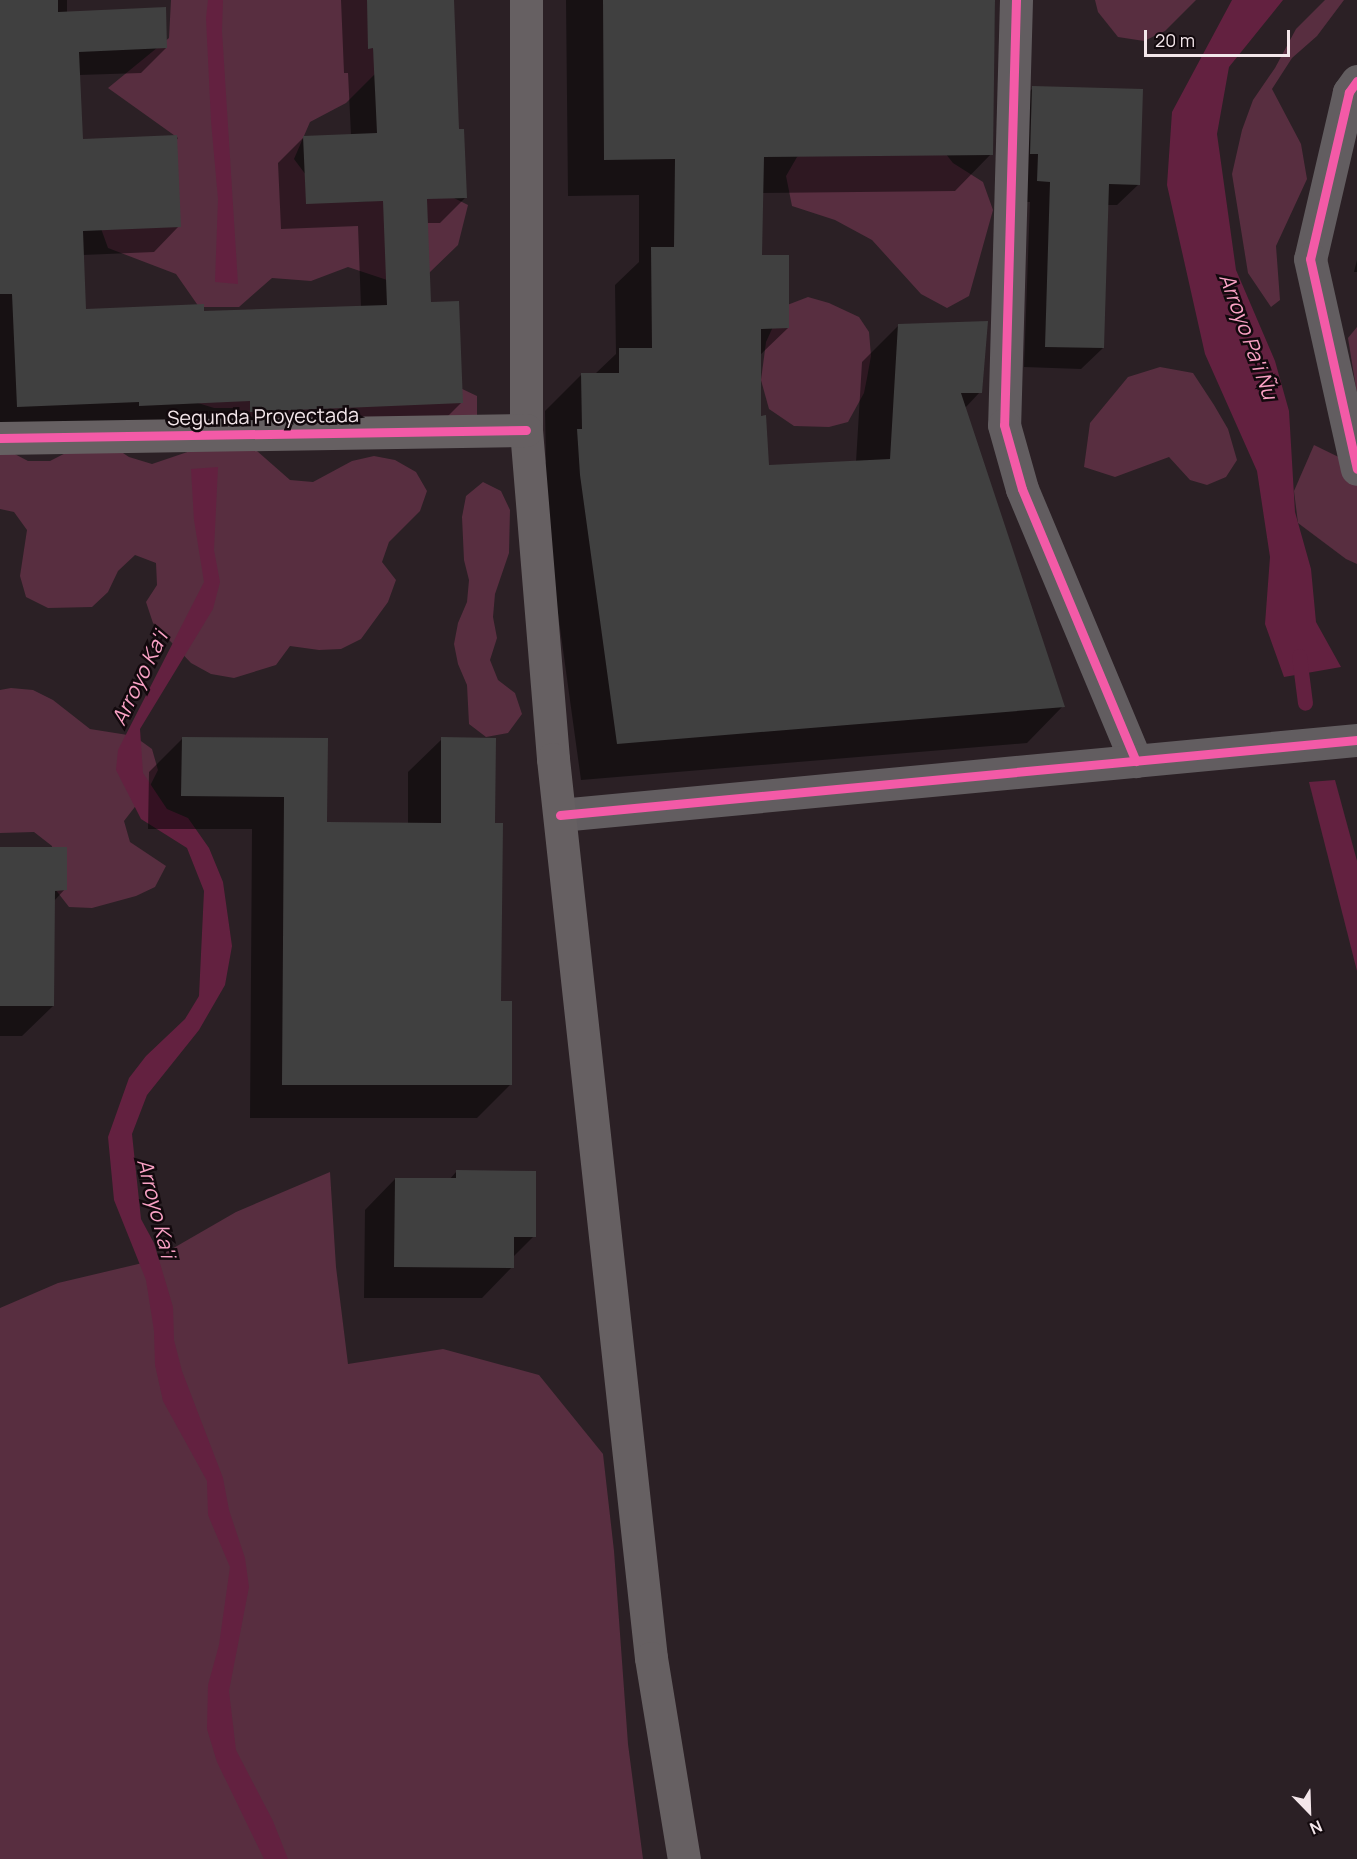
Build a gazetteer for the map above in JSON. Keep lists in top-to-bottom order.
{
  "streets": {
    "main road": ["Segunda Proyectada"]
  },
  "water": ["Arroyo Pa'i Ñu", "Arroyo Ka'i"],
  "scale_bar": "20 m",
  "north": "bottom right"
}
